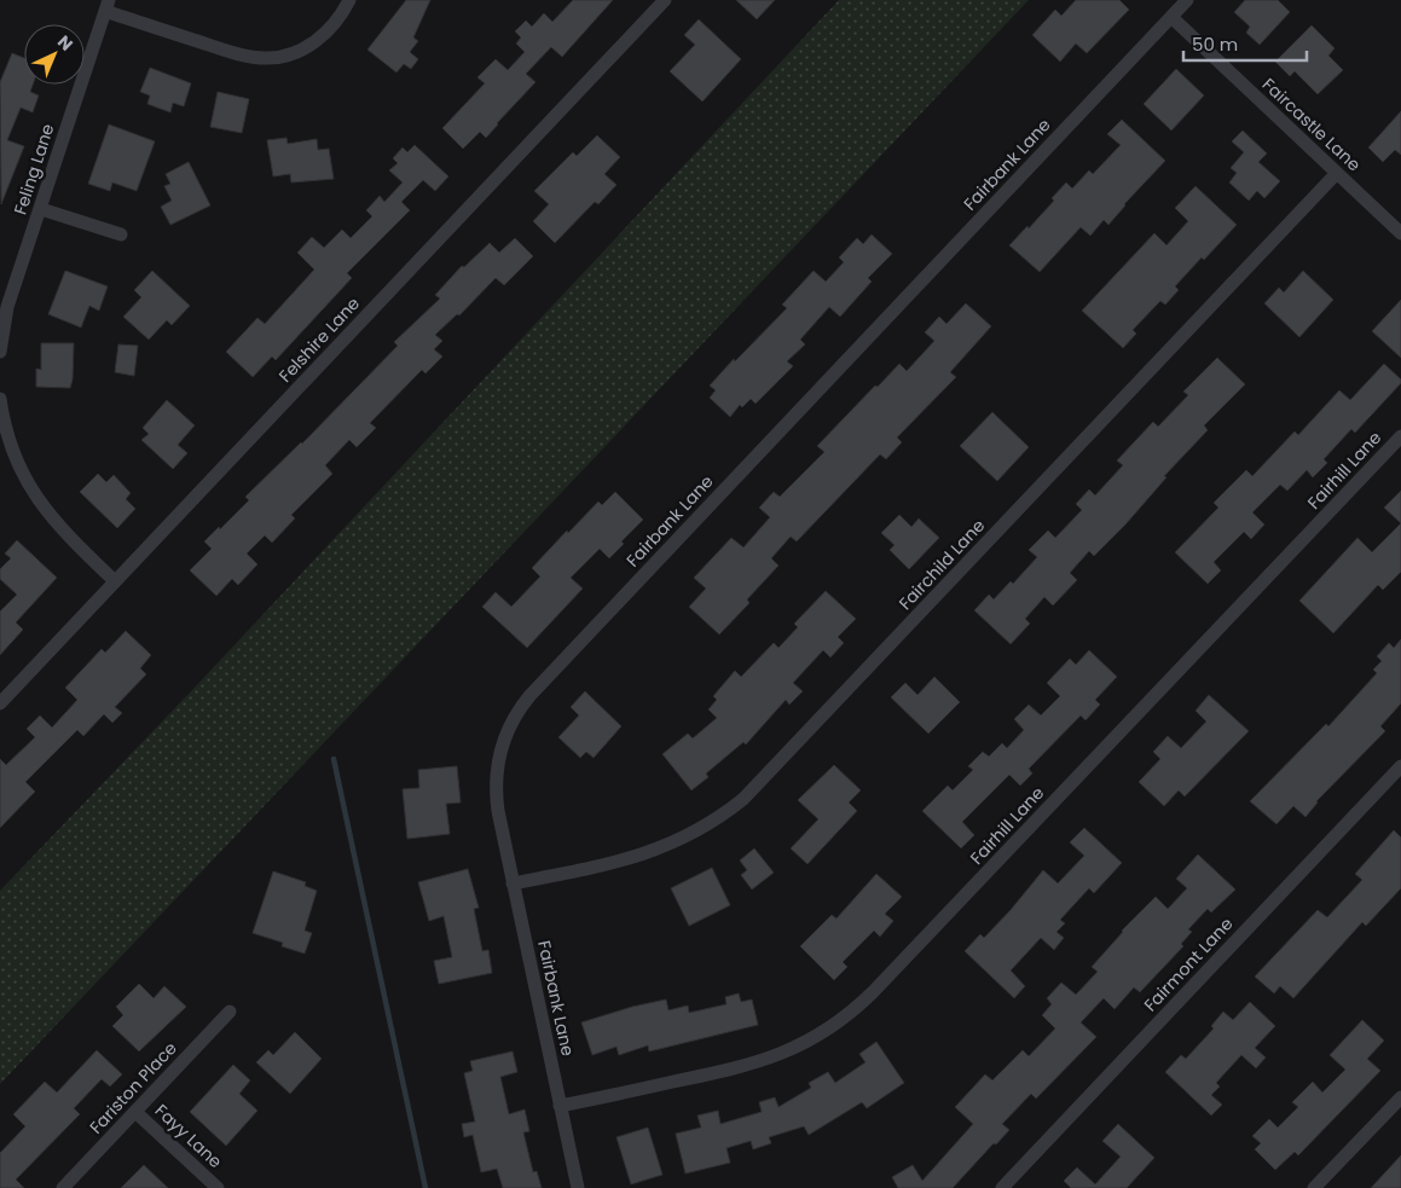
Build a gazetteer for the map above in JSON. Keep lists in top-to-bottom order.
{
  "streets": {
    "street": [
      "Faircastle Lane",
      "Fairbank Lane",
      "Feling Lane",
      "Felshire Lane",
      "Fairhill Lane",
      "Fairchild Lane",
      "Fairmont Lane",
      "Fariston Place",
      "Fayy Lane"
    ]
  },
  "crossings": [
    ["Faircastle Lane", "Fairbank Lane"],
    ["Faircastle Lane", "Fairchild Lane"],
    ["Fairbank Lane", "Fairhill Lane"],
    ["Fairbank Lane", "Fairchild Lane"],
    ["Fariston Place", "Fayy Lane"]
  ],
  "scale_bar": "50 m",
  "north": "top right"
}
